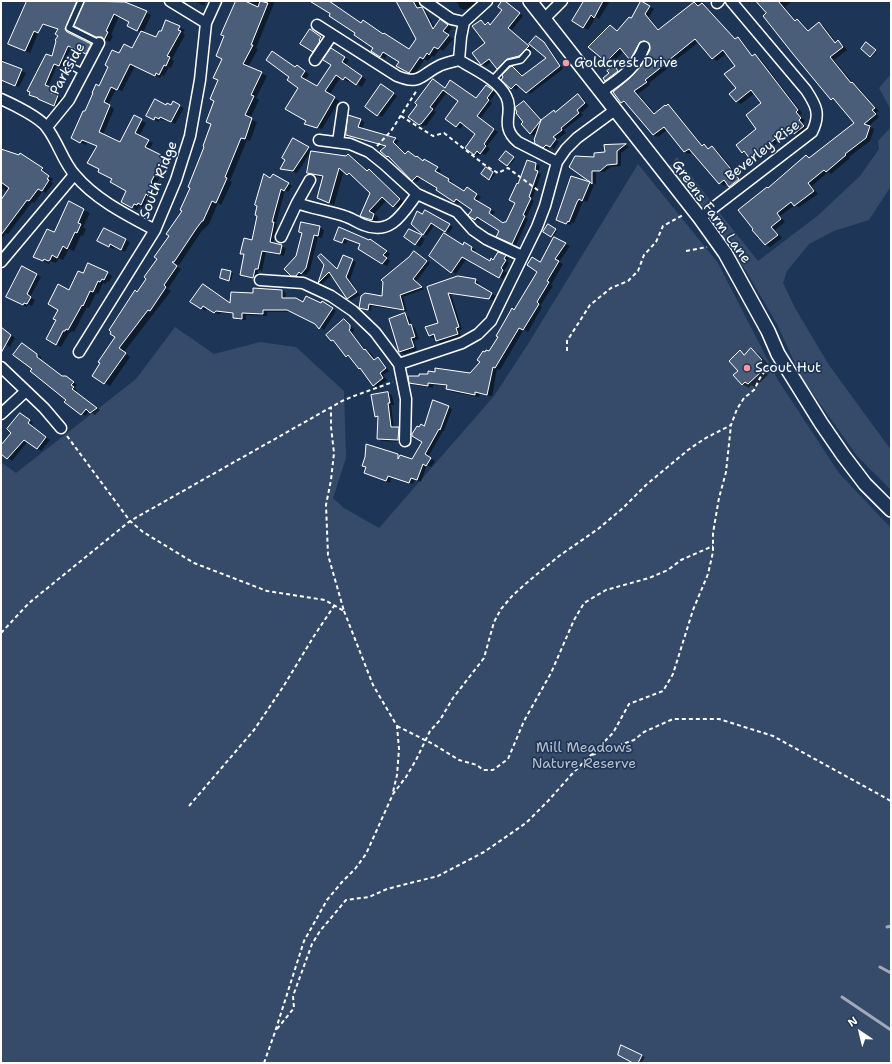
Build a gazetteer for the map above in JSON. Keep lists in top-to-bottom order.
{
  "streets": {
    "street": [
      "Parkside",
      "Beverley Rise",
      "South Ridge",
      "Greens Farm Lane"
    ]
  },
  "crossings": [
    ["Beverley Rise", "Greens Farm Lane"]
  ],
  "parks": ["Mill Meadows Nature Reserve"],
  "places": ["Goldcrest Drive", "Scout Hut"],
  "north": "top left"
}
